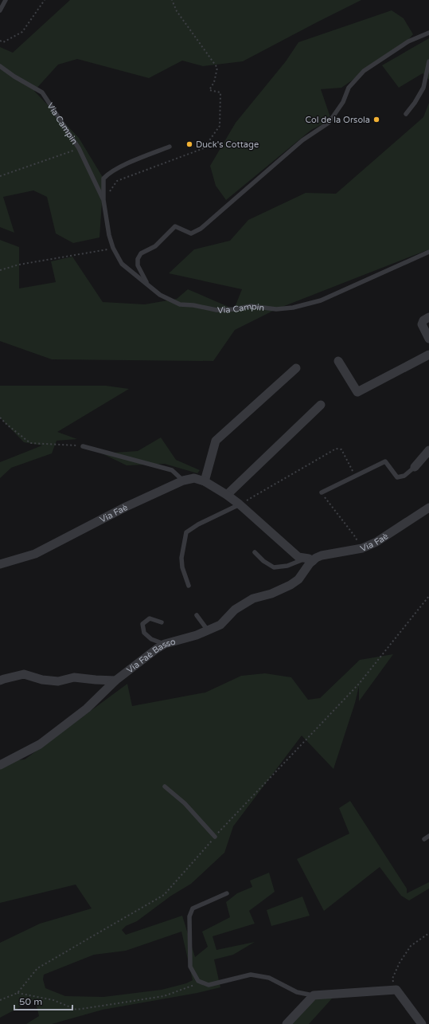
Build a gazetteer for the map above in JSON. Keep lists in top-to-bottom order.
{
  "streets": {
    "street": ["Via Faè", "Via Faè Basso"],
    "lane": ["Via Campin"]
  },
  "crossings": [
    ["Via Faè", "Via Faè Basso"]
  ],
  "places": ["Col de la Orsola", "Duck's Cottage"],
  "scale_bar": "50 m"
}
